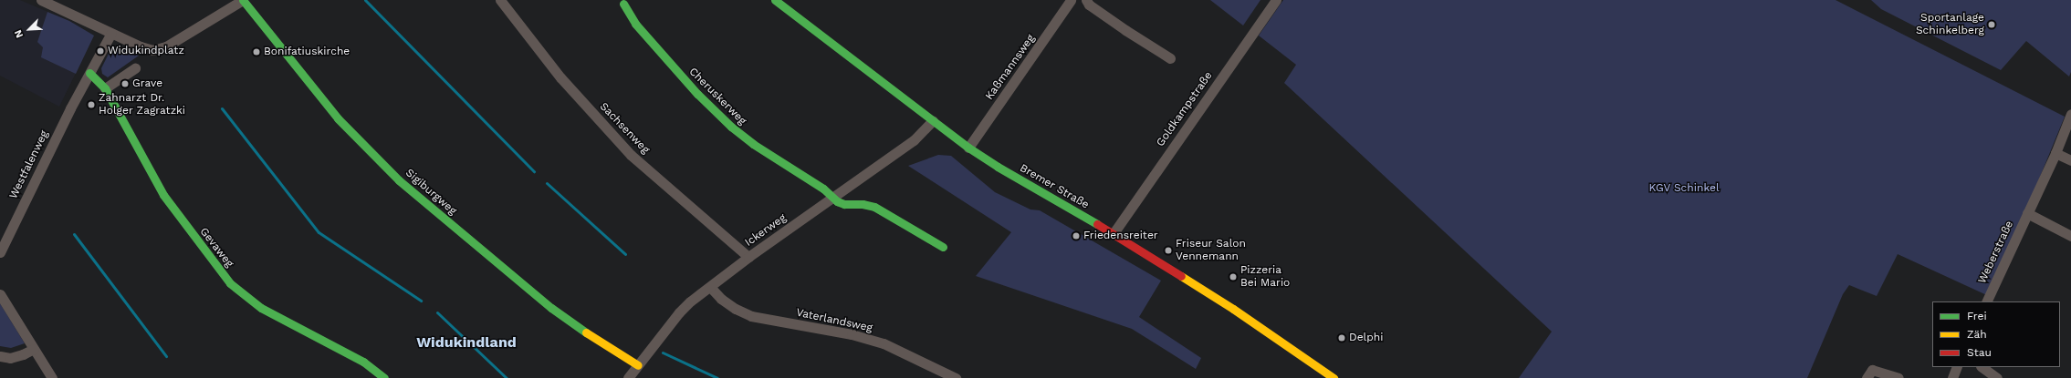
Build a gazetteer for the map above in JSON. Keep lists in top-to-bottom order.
{
  "streets": {
    "street": [
      "Kaßmannsweg",
      "Cheruskerweg",
      "Goldkampstraße",
      "Sachsenweg",
      "Westfalenweg",
      "Bremer Straße",
      "Sigiburgweg",
      "Ickerweg",
      "Gevaweg",
      "Weberstraße",
      "Vaterlandsweg"
    ]
  },
  "crossings": [
    ["Kaßmannsweg", "Bremer Straße"],
    ["Cheruskerweg", "Ickerweg"],
    ["Goldkampstraße", "Bremer Straße"],
    ["Sachsenweg", "Ickerweg"],
    ["Westfalenweg", "Gevaweg"],
    ["Bremer Straße", "Ickerweg"],
    ["Sigiburgweg", "Ickerweg"],
    ["Ickerweg", "Vaterlandsweg"]
  ],
  "districts": ["Widukindland"],
  "parks": ["KGV Schinkel"],
  "places": [
    "Sportanlage Schinkelberg",
    "Widukindplatz",
    "Bonifatiuskirche",
    "Grave",
    "Zahnarzt Dr. Holger Zagratzki",
    "Friedensreiter",
    "Friseur Salon Vennemann",
    "Pizzeria Bei Mario",
    "Delphi"
  ],
  "legend": ["Frei", "Zäh", "Stau"],
  "north": "bottom left"
}
